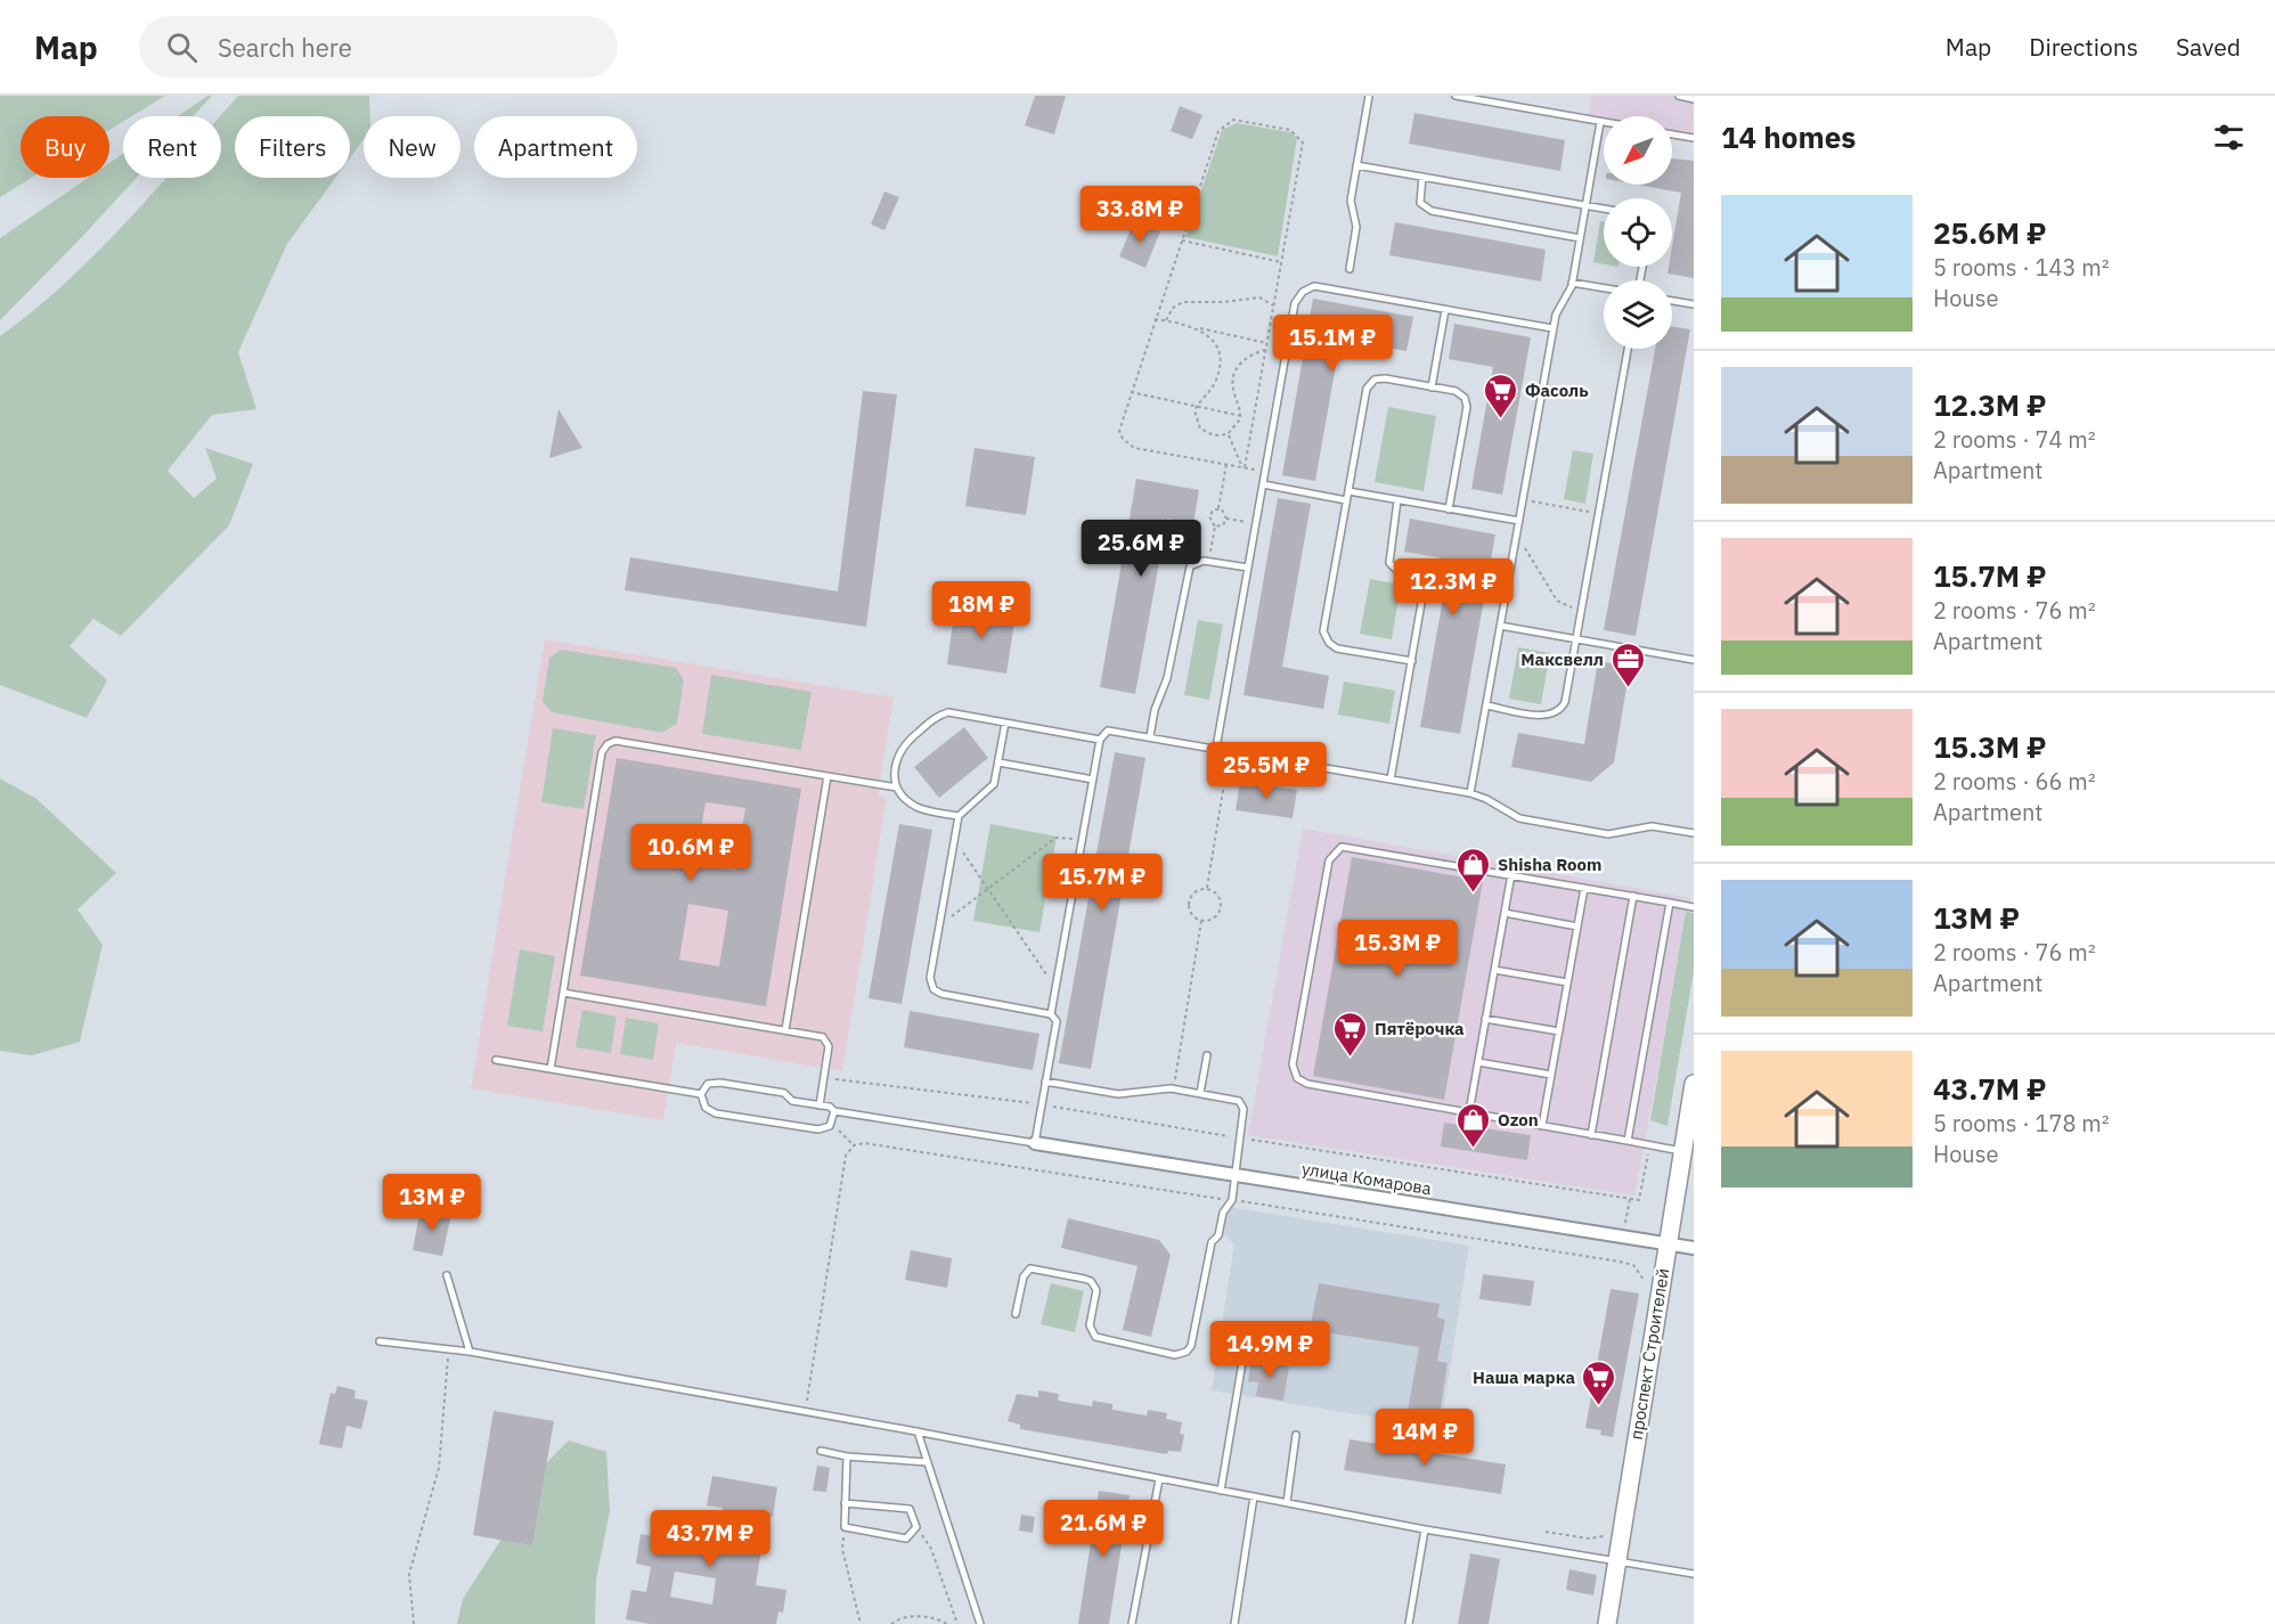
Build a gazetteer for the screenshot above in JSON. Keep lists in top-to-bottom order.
{
  "streets": {
    "street": ["улица Комарова", "проспект Строителей"]
  },
  "crossings": [
    ["улица Комарова", "проспект Строителей"]
  ],
  "places": {
    "supermarket": ["Фасоль", "Пятёрочка", "Наша марка"],
    "office": ["Максвелл"],
    "shop": ["Shisha Room", "Ozon"]
  },
  "north": "bottom left",
  "page": {
    "header": "Map",
    "search": "Search here",
    "nav": ["Map", "Directions", "Saved"],
    "heading": "14 homes",
    "chip": [
      "Buy",
      "Rent",
      "Filters",
      "New",
      "Apartment"
    ],
    "list": [
      {
        "name": "25.6M ₽",
        "note": "5 rooms · 143 m² · House"
      },
      {
        "name": "12.3M ₽",
        "note": "2 rooms · 74 m² · Apartment"
      },
      {
        "name": "15.7M ₽",
        "note": "2 rooms · 76 m² · Apartment"
      },
      {
        "name": "15.3M ₽",
        "note": "2 rooms · 66 m² · Apartment"
      },
      {
        "name": "13M ₽",
        "note": "2 rooms · 76 m² · Apartment"
      },
      {
        "name": "43.7M ₽",
        "note": "5 rooms · 178 m² · House"
      }
    ],
    "price": [
      "33.8M ₽",
      "15.1M ₽",
      "25.6M ₽",
      "12.3M ₽",
      "18M ₽",
      "25.5M ₽",
      "10.6M ₽",
      "15.7M ₽",
      "15.3M ₽",
      "13M ₽",
      "14.9M ₽",
      "14M ₽",
      "21.6M ₽",
      "43.7M ₽"
    ]
  }
}
